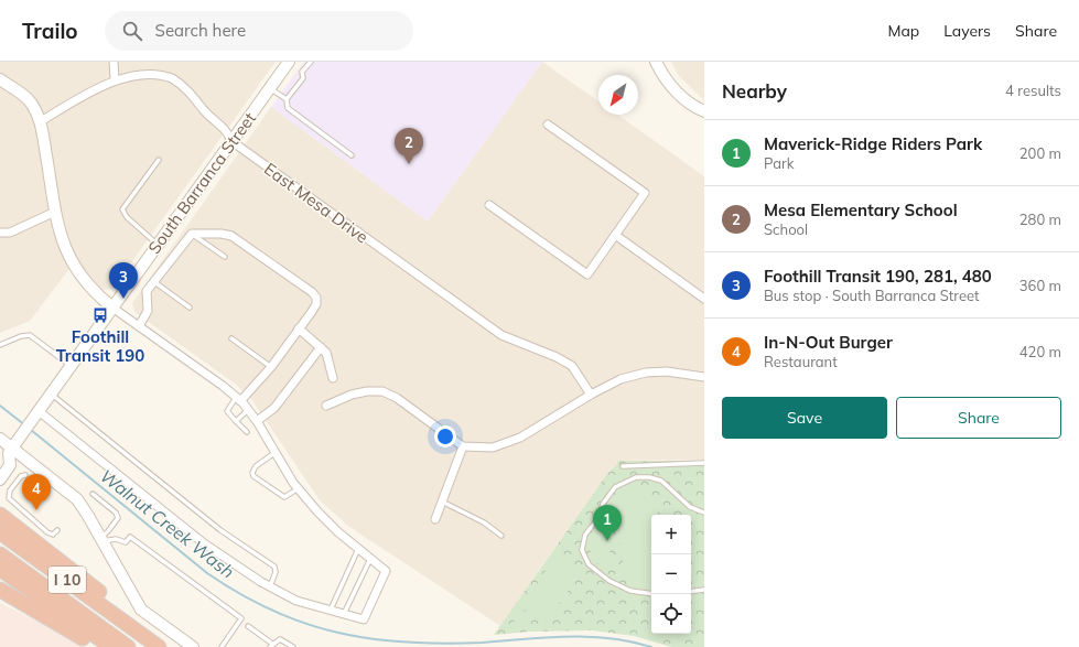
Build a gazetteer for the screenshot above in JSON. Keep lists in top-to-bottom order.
{
  "streets": {
    "highway": ["I 10"],
    "street": ["South Barranca Street", "East Mesa Drive"]
  },
  "crossings": [
    ["South Barranca Street", "East Mesa Drive"]
  ],
  "water": ["Walnut Creek Wash"],
  "places": {
    "bus stop": ["Foothill Transit 190"]
  },
  "north": "bottom left",
  "page": {
    "header": "Trailo",
    "search": "Search here",
    "nav": ["Map", "Layers", "Share"],
    "heading": ["Nearby", "4 results"],
    "list": [
      {
        "mark": "1",
        "name": "Maverick-Ridge Riders Park",
        "note": "Park",
        "value": "200 m"
      },
      {
        "mark": "2",
        "name": "Mesa Elementary School",
        "note": "School",
        "value": "280 m"
      },
      {
        "mark": "3",
        "name": "Foothill Transit 190, 281, 480",
        "note": "Bus stop · South Barranca Street",
        "value": "360 m"
      },
      {
        "mark": "4",
        "name": "In-N-Out Burger",
        "note": "Restaurant",
        "value": "420 m"
      }
    ],
    "pins": [
      "2",
      "3",
      "4",
      "1"
    ],
    "buttons": ["Save", "Share"],
    "map_buttons": ["+", "−"]
  }
}
